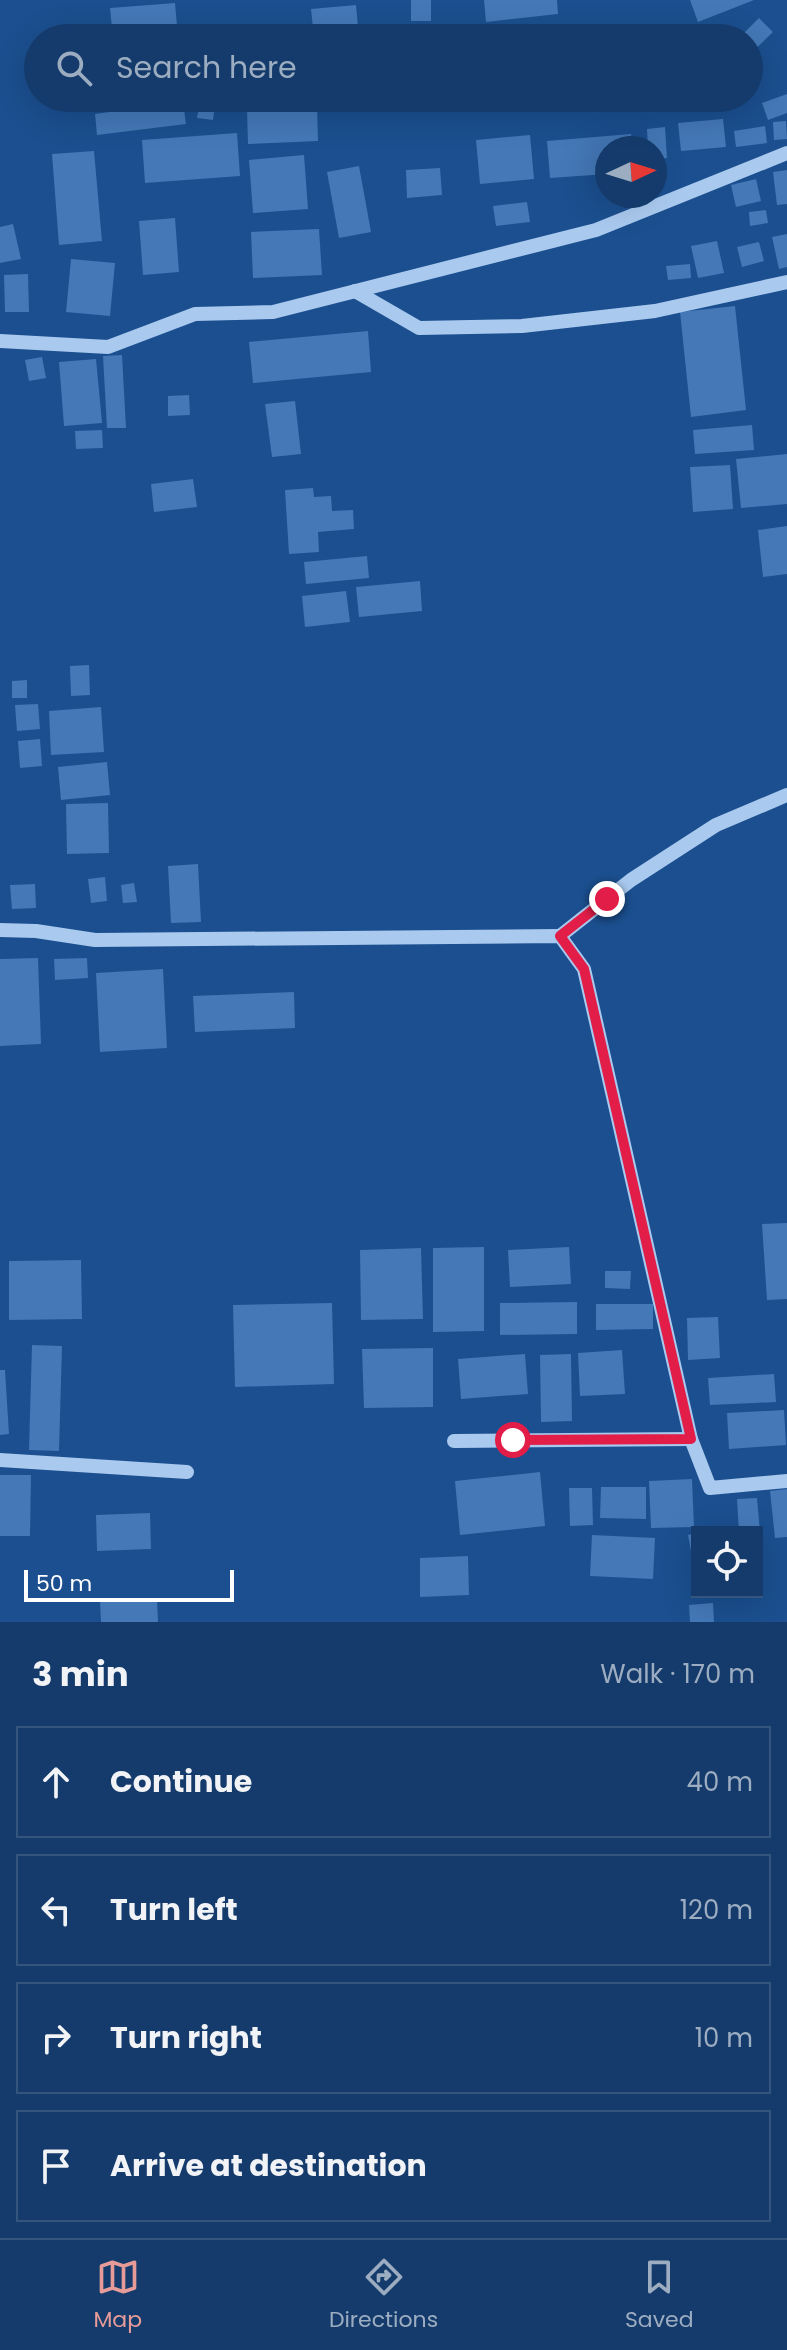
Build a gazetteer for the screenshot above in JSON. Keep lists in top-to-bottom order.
{
  "scale_bar": "50 m",
  "north": "right",
  "page": {
    "search": "Search here",
    "scale": "50 m",
    "heading": ["3 min", "Walk · 170 m"],
    "list": [
      ["Continue", "40 m"],
      ["Turn left", "120 m"],
      ["Turn right", "10 m"],
      "Arrive at destination"
    ],
    "nav": ["Map", "Directions", "Saved"]
  }
}
